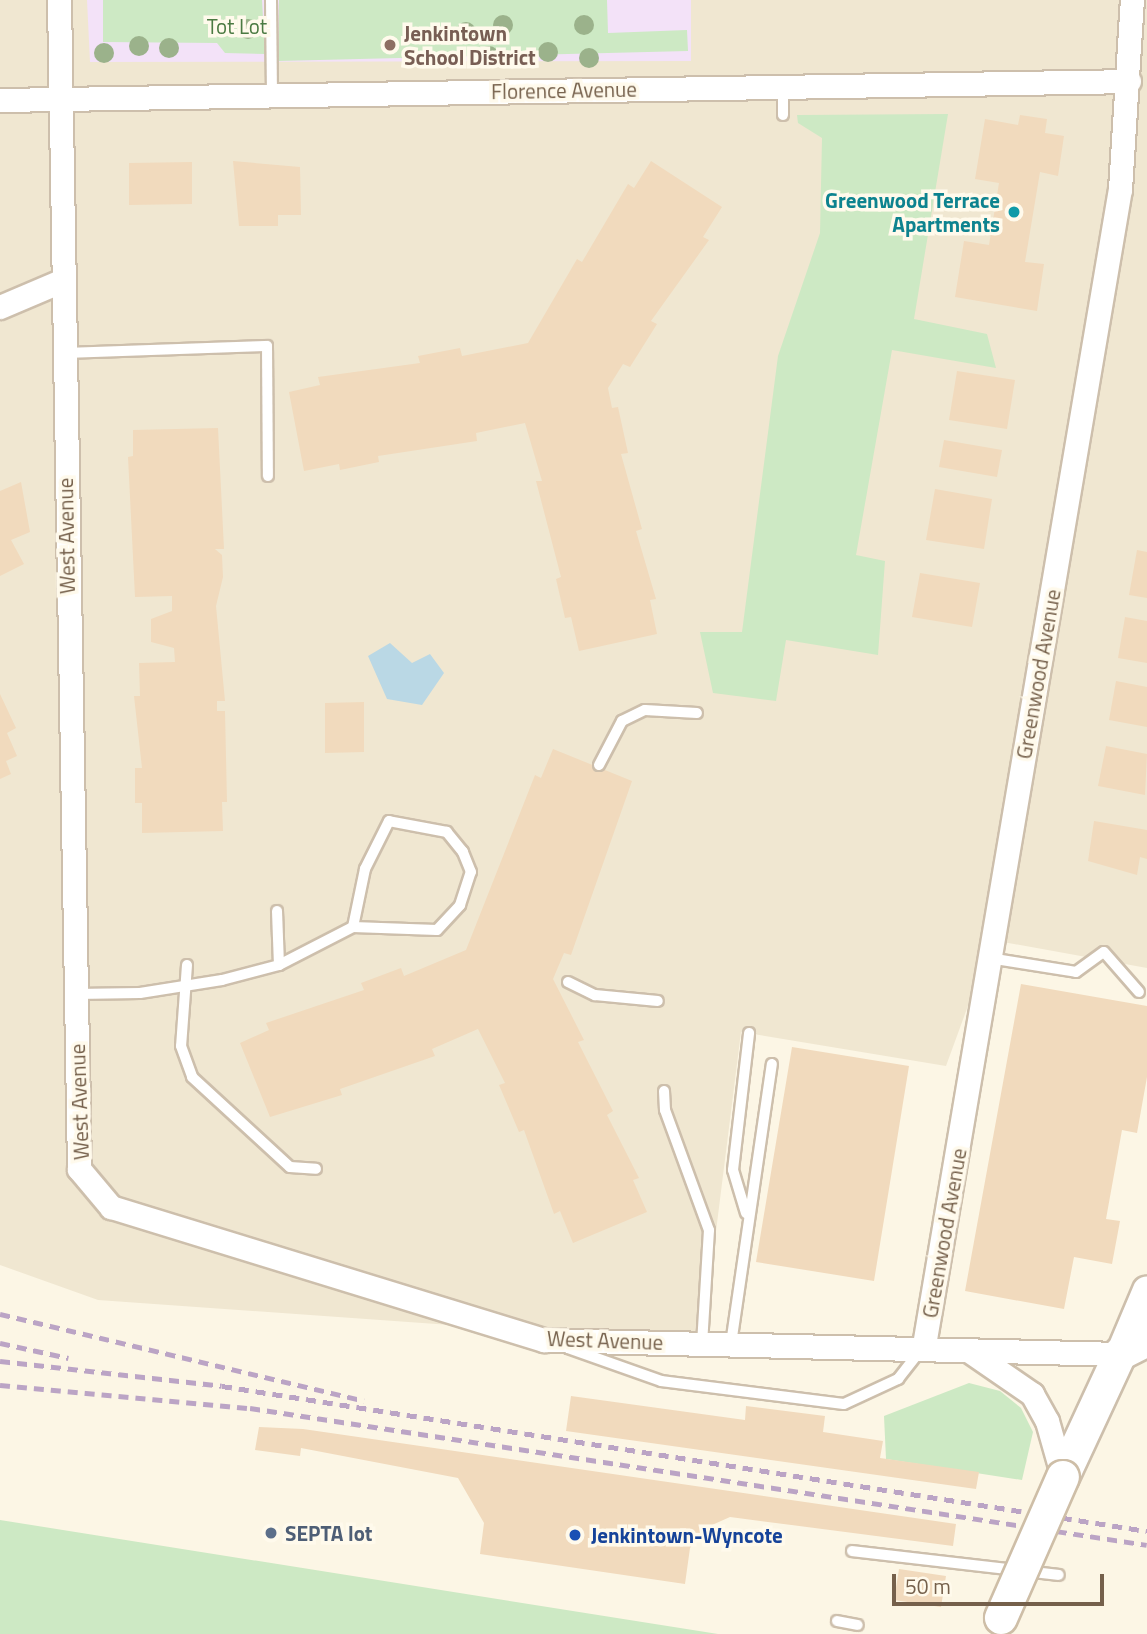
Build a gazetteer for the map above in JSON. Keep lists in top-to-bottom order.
{
  "streets": {
    "street": ["Florence Avenue", "West Avenue", "Greenwood Avenue"]
  },
  "crossings": [
    ["Florence Avenue", "West Avenue"],
    ["Florence Avenue", "Greenwood Avenue"],
    ["West Avenue", "Greenwood Avenue"]
  ],
  "parks": ["Tot Lot"],
  "places": [
    "Jenkintown School District",
    "Greenwood Terrace Apartments",
    "SEPTA lot",
    "Jenkintown-Wyncote"
  ],
  "scale_bar": "50 m"
}
